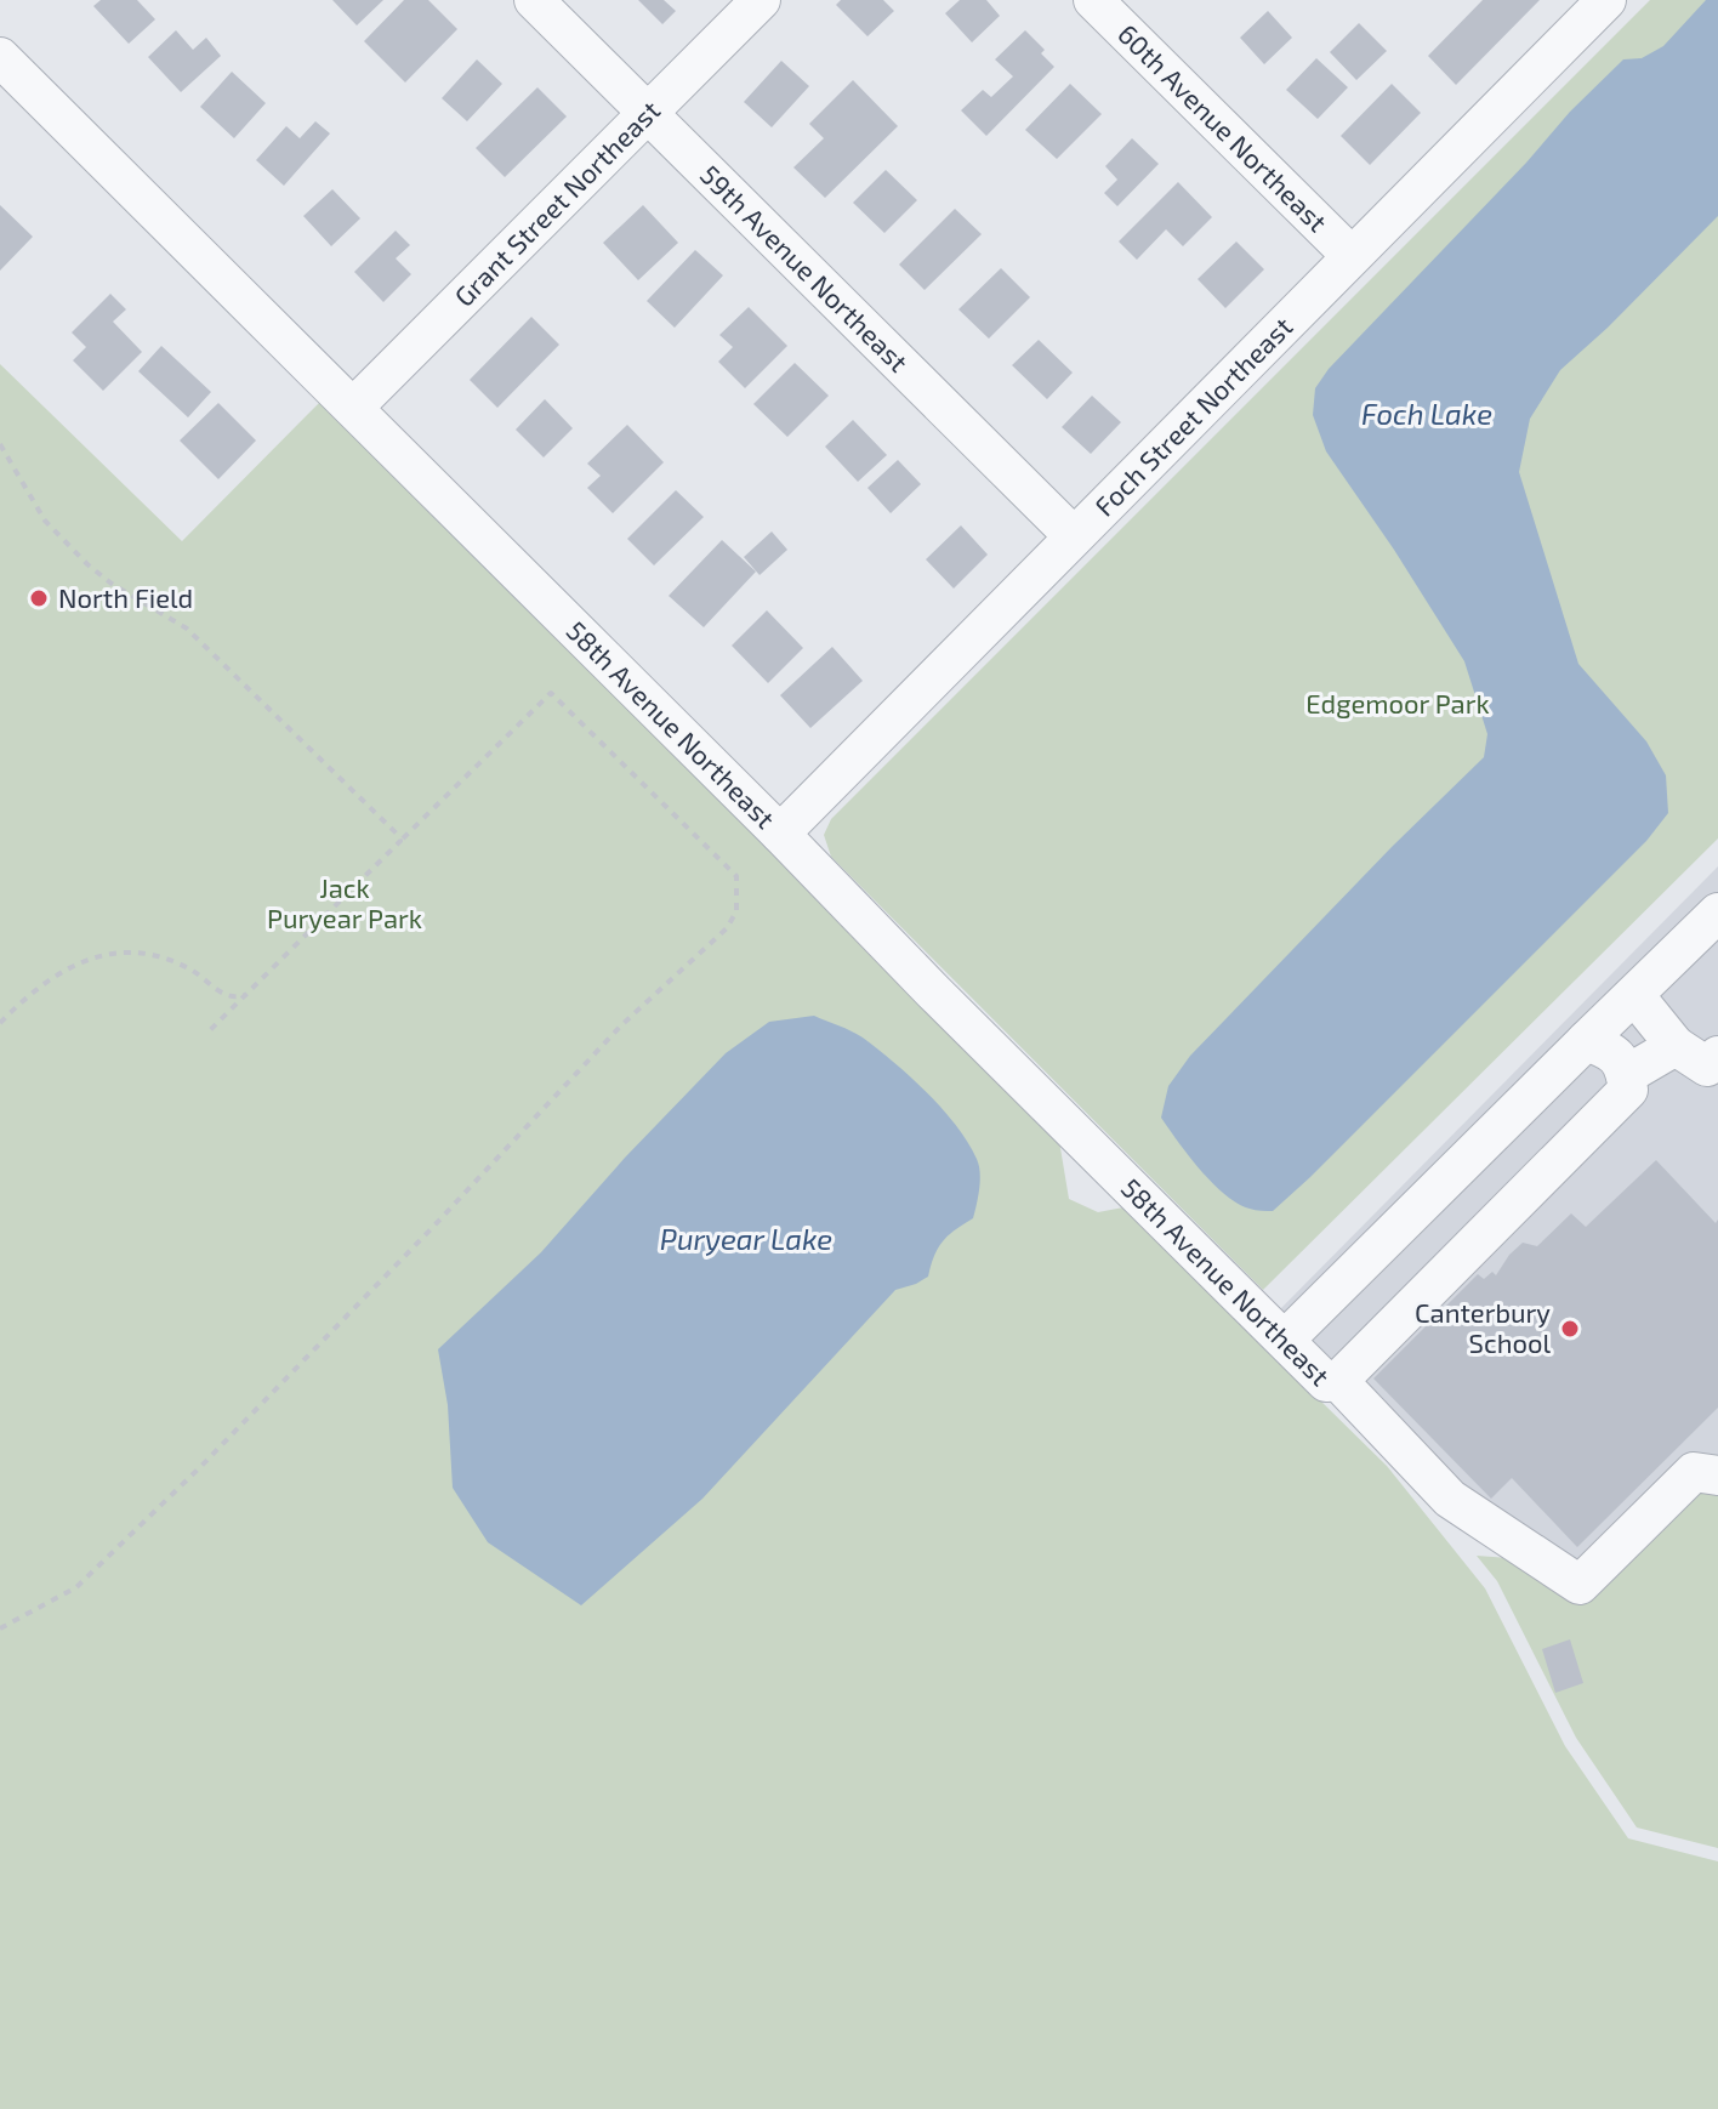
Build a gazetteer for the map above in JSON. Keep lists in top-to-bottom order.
{
  "streets": {
    "street": [
      "60th Avenue Northeast",
      "Grant Street Northeast",
      "59th Avenue Northeast",
      "Foch Street Northeast",
      "58th Avenue Northeast"
    ]
  },
  "crossings": [
    ["60th Avenue Northeast", "Foch Street Northeast"],
    ["Grant Street Northeast", "59th Avenue Northeast"],
    ["Grant Street Northeast", "58th Avenue Northeast"],
    ["59th Avenue Northeast", "Foch Street Northeast"],
    ["Foch Street Northeast", "58th Avenue Northeast"]
  ],
  "water": ["Foch Lake", "Puryear Lake"],
  "parks": ["Edgemoor Park", "Jack Puryear Park"],
  "places": ["North Field", "Canterbury School"]
}
